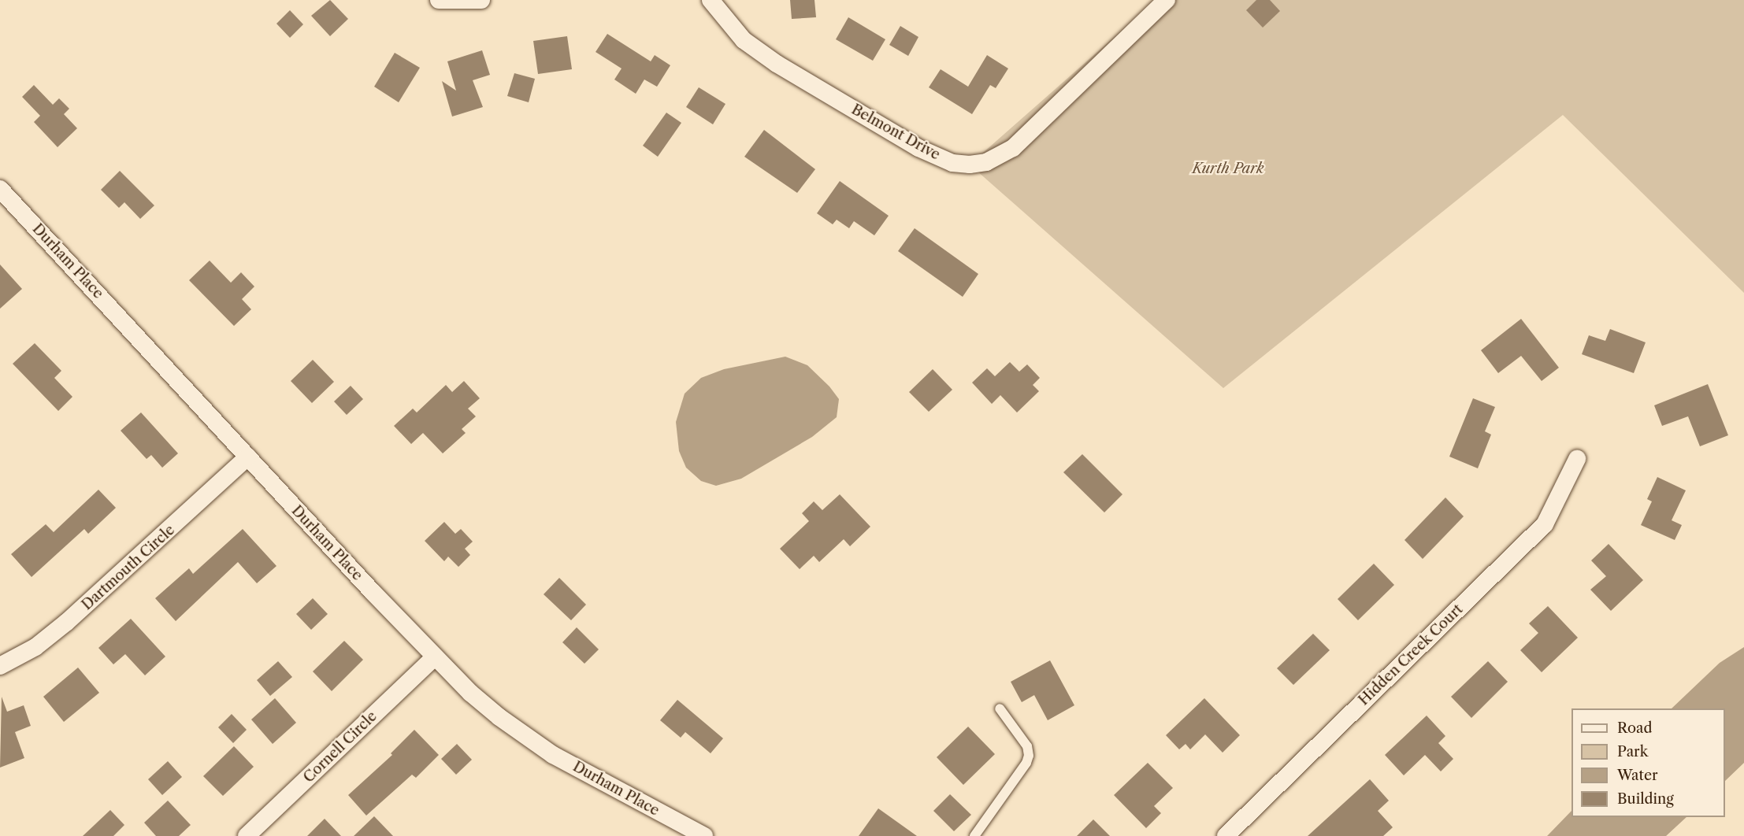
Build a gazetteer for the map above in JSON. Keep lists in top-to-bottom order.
{
  "streets": {
    "street": [
      "Belmont Drive",
      "Durham Place",
      "Dartmouth Circle",
      "Hidden Creek Court",
      "Cornell Circle"
    ]
  },
  "crossings": [
    ["Durham Place", "Dartmouth Circle"],
    ["Durham Place", "Cornell Circle"]
  ],
  "parks": ["Kurth Park"],
  "legend": [
    "Road",
    "Park",
    "Water",
    "Building"
  ]
}
